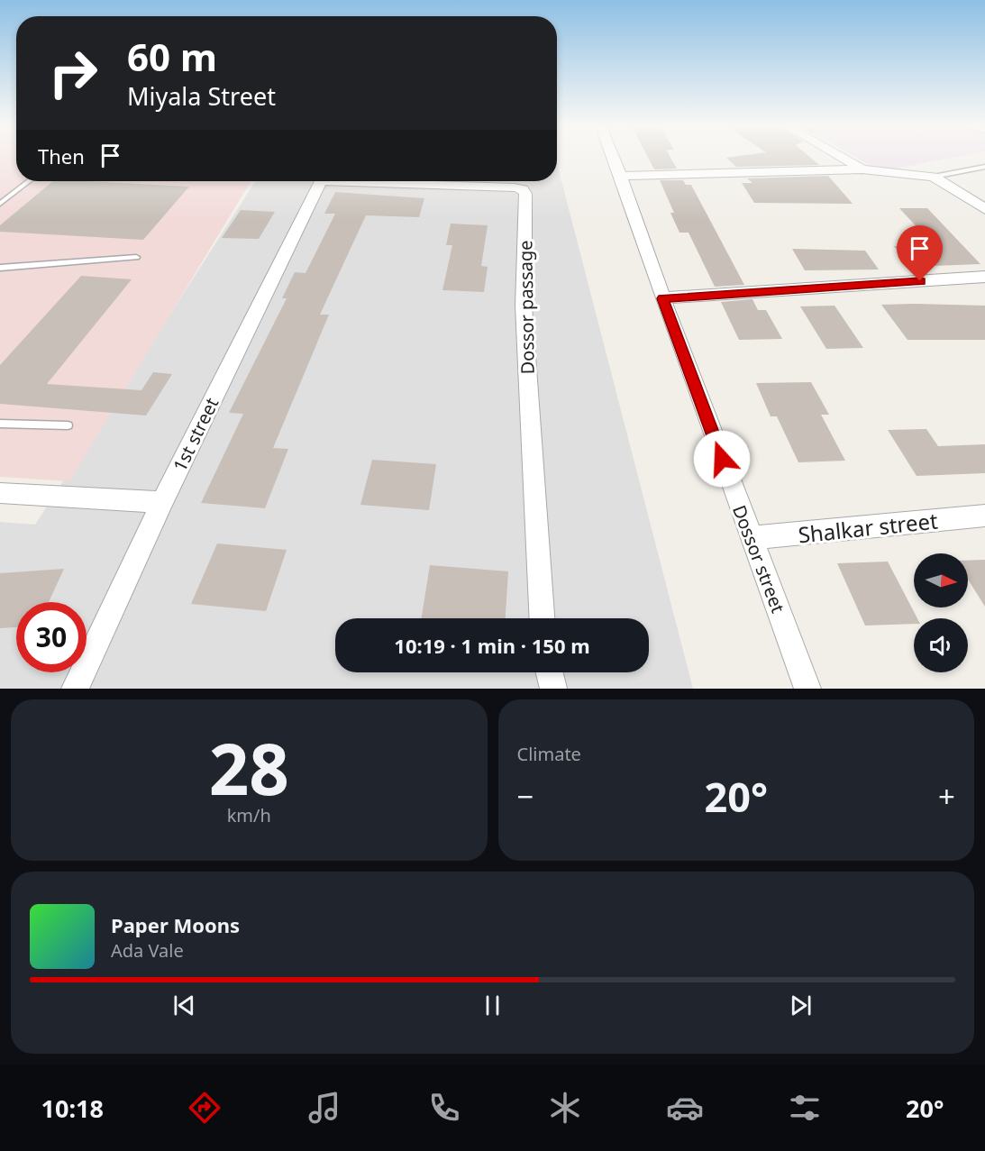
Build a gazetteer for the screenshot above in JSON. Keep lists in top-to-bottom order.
{
  "streets": {
    "street": [
      "Dossor passage",
      "1st street",
      "Shalkar street",
      "Dossor street"
    ]
  },
  "crossings": [
    ["Dossor passage", "1st street"],
    ["Shalkar street", "Dossor street"]
  ],
  "north": "right",
  "page": {
    "turn": ["60 m", "Miyala Street"],
    "then": "Then",
    "limit": "30",
    "trip": "10:19 · 1 min · 150 m",
    "tile": [
      ["28", "km/h"],
      "Climate"
    ],
    "heat": ["−", "20°", "+"],
    "song": ["Paper Moons", "Ada Vale"],
    "tabs": ["10:18", "20°"]
  }
}
